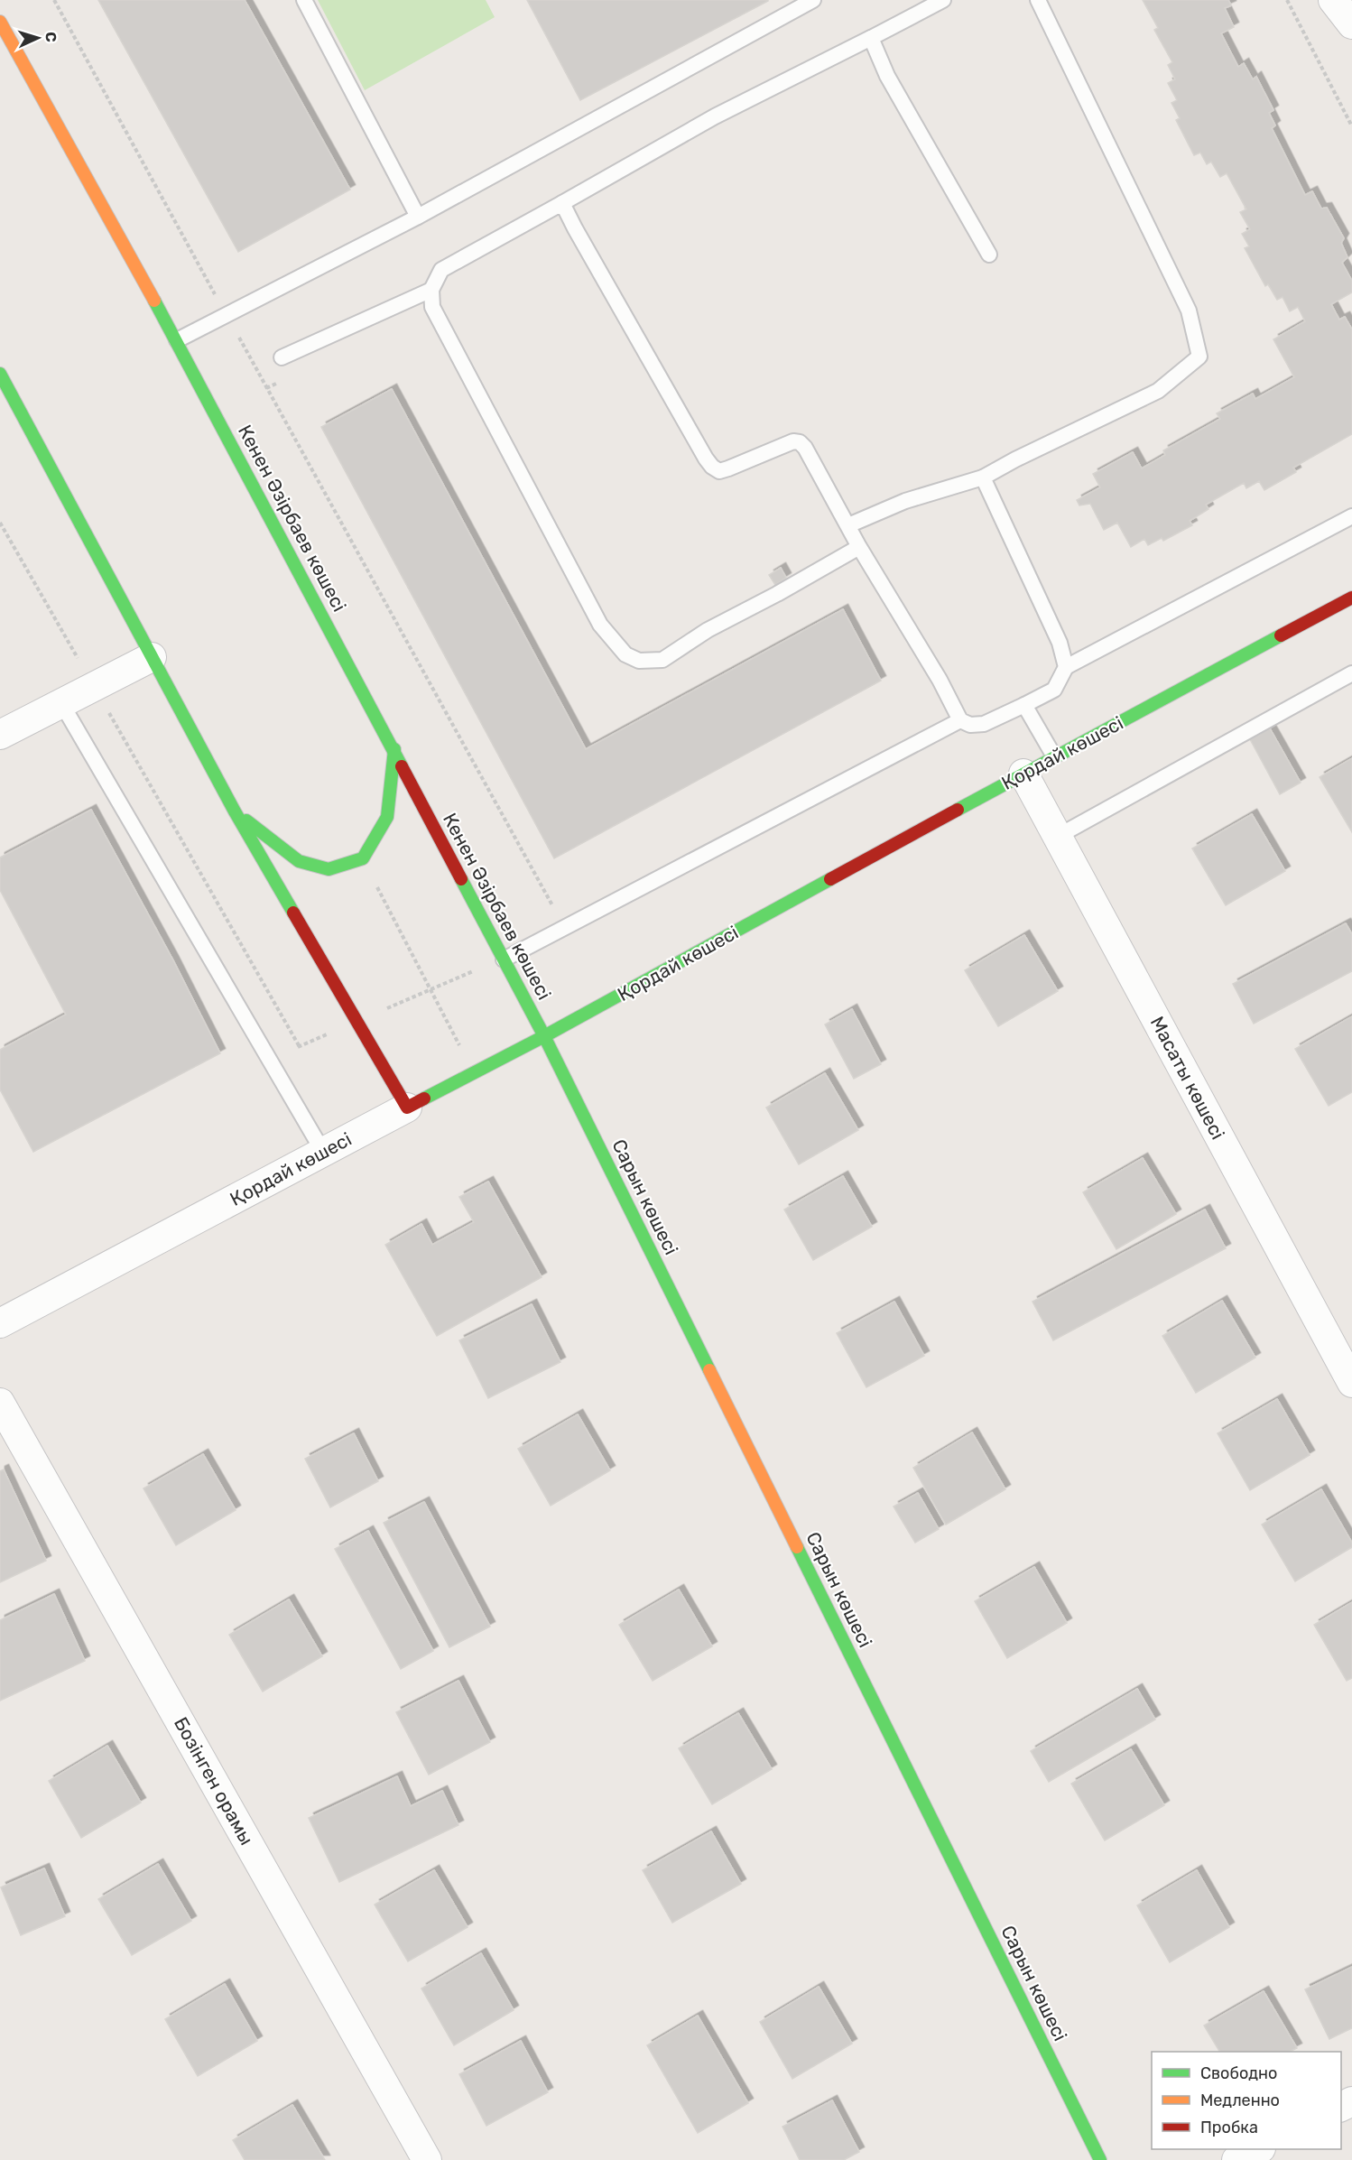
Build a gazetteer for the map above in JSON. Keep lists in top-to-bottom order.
{
  "streets": {
    "street": [
      "Кенен Әзірбаев көшесі",
      "Қордай көшесі",
      "Масаты көшесі",
      "Сарын көшесі",
      "Бозінген орамы"
    ]
  },
  "crossings": [
    ["Кенен Әзірбаев көшесі", "Қордай көшесі"],
    ["Кенен Әзірбаев көшесі", "Сарын көшесі"],
    ["Қордай көшесі", "Масаты көшесі"],
    ["Қордай көшесі", "Сарын көшесі"]
  ],
  "legend": ["Свободно", "Медленно", "Пробка"],
  "north": "right"
}
